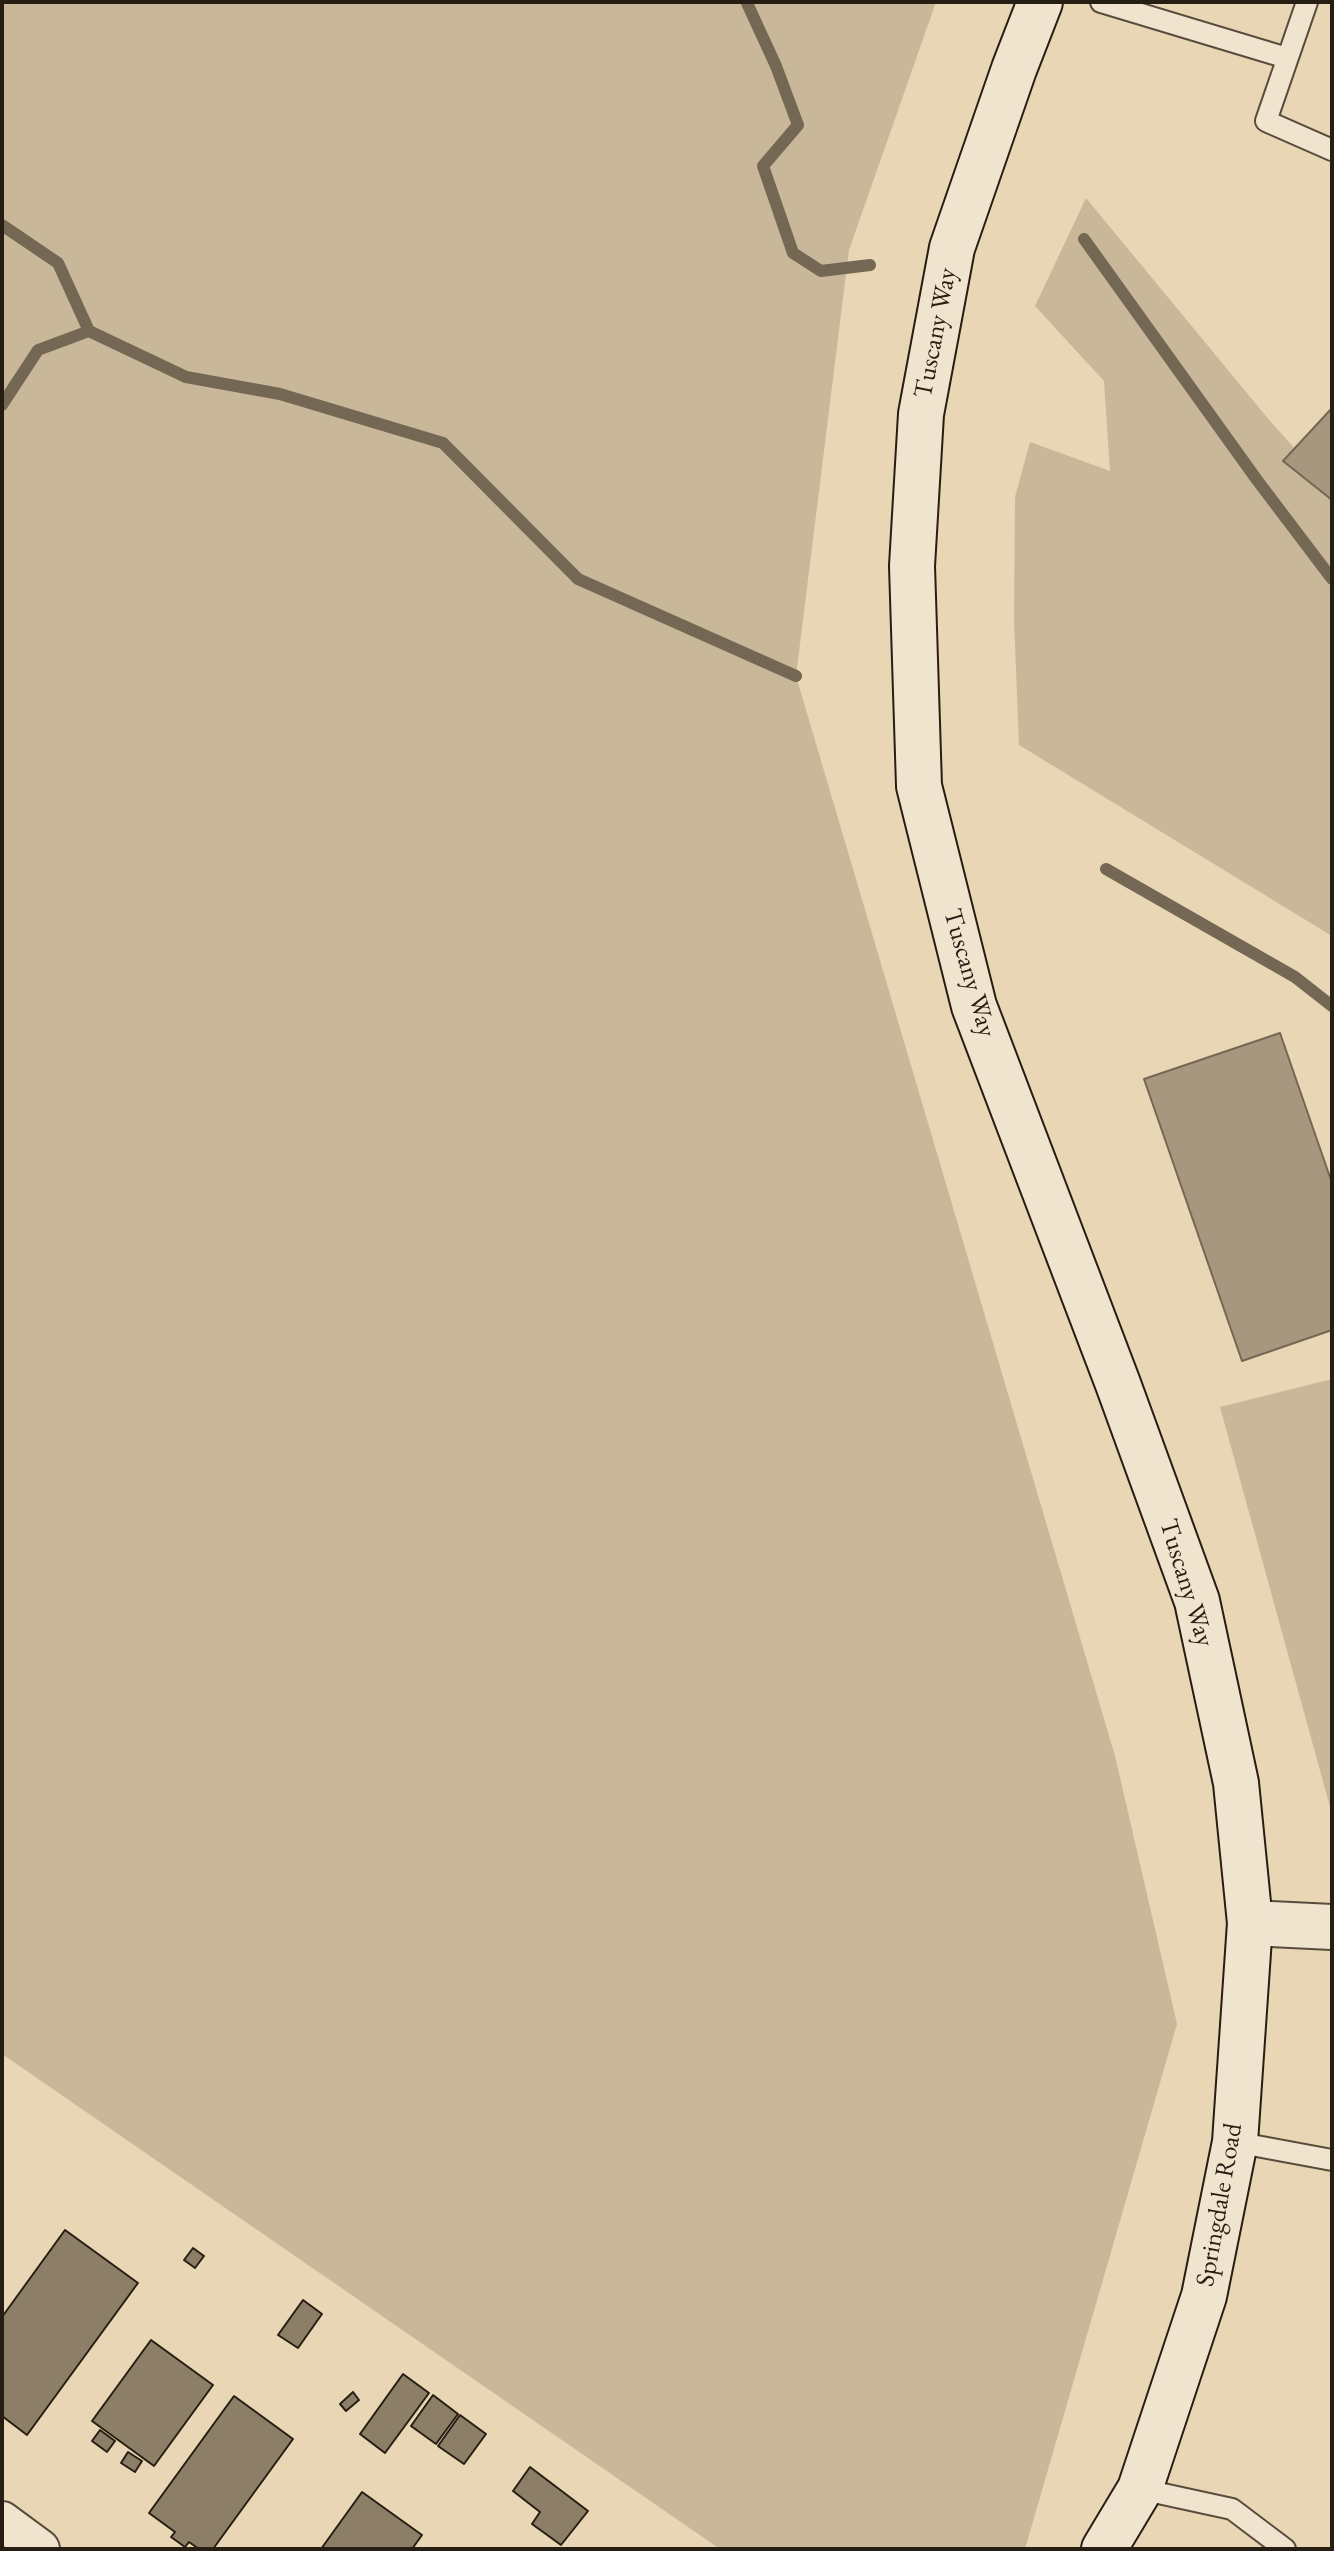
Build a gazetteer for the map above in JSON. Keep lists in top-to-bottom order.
{
  "streets": {
    "main road": ["Tuscany Way", "Springdale Road"]
  },
  "crossings": [
    ["Tuscany Way", "Springdale Road"]
  ]
}
